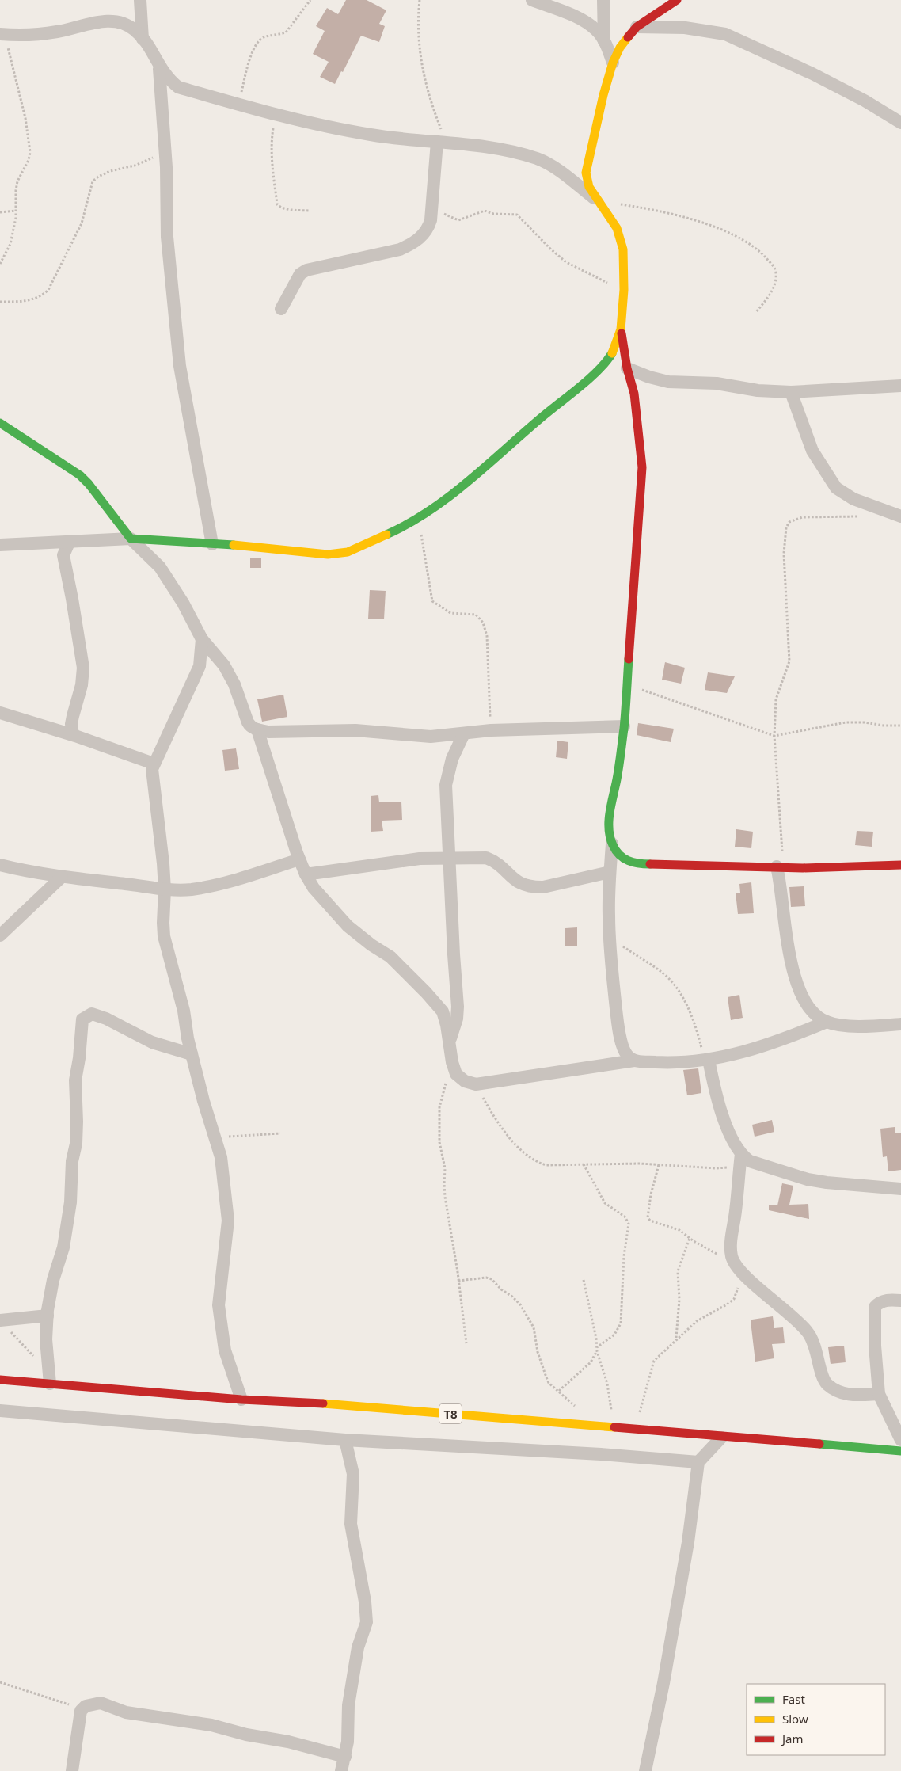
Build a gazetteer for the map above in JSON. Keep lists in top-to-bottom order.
{
  "streets": {
    "main road": ["T8"]
  },
  "legend": ["Fast", "Slow", "Jam"]
}
